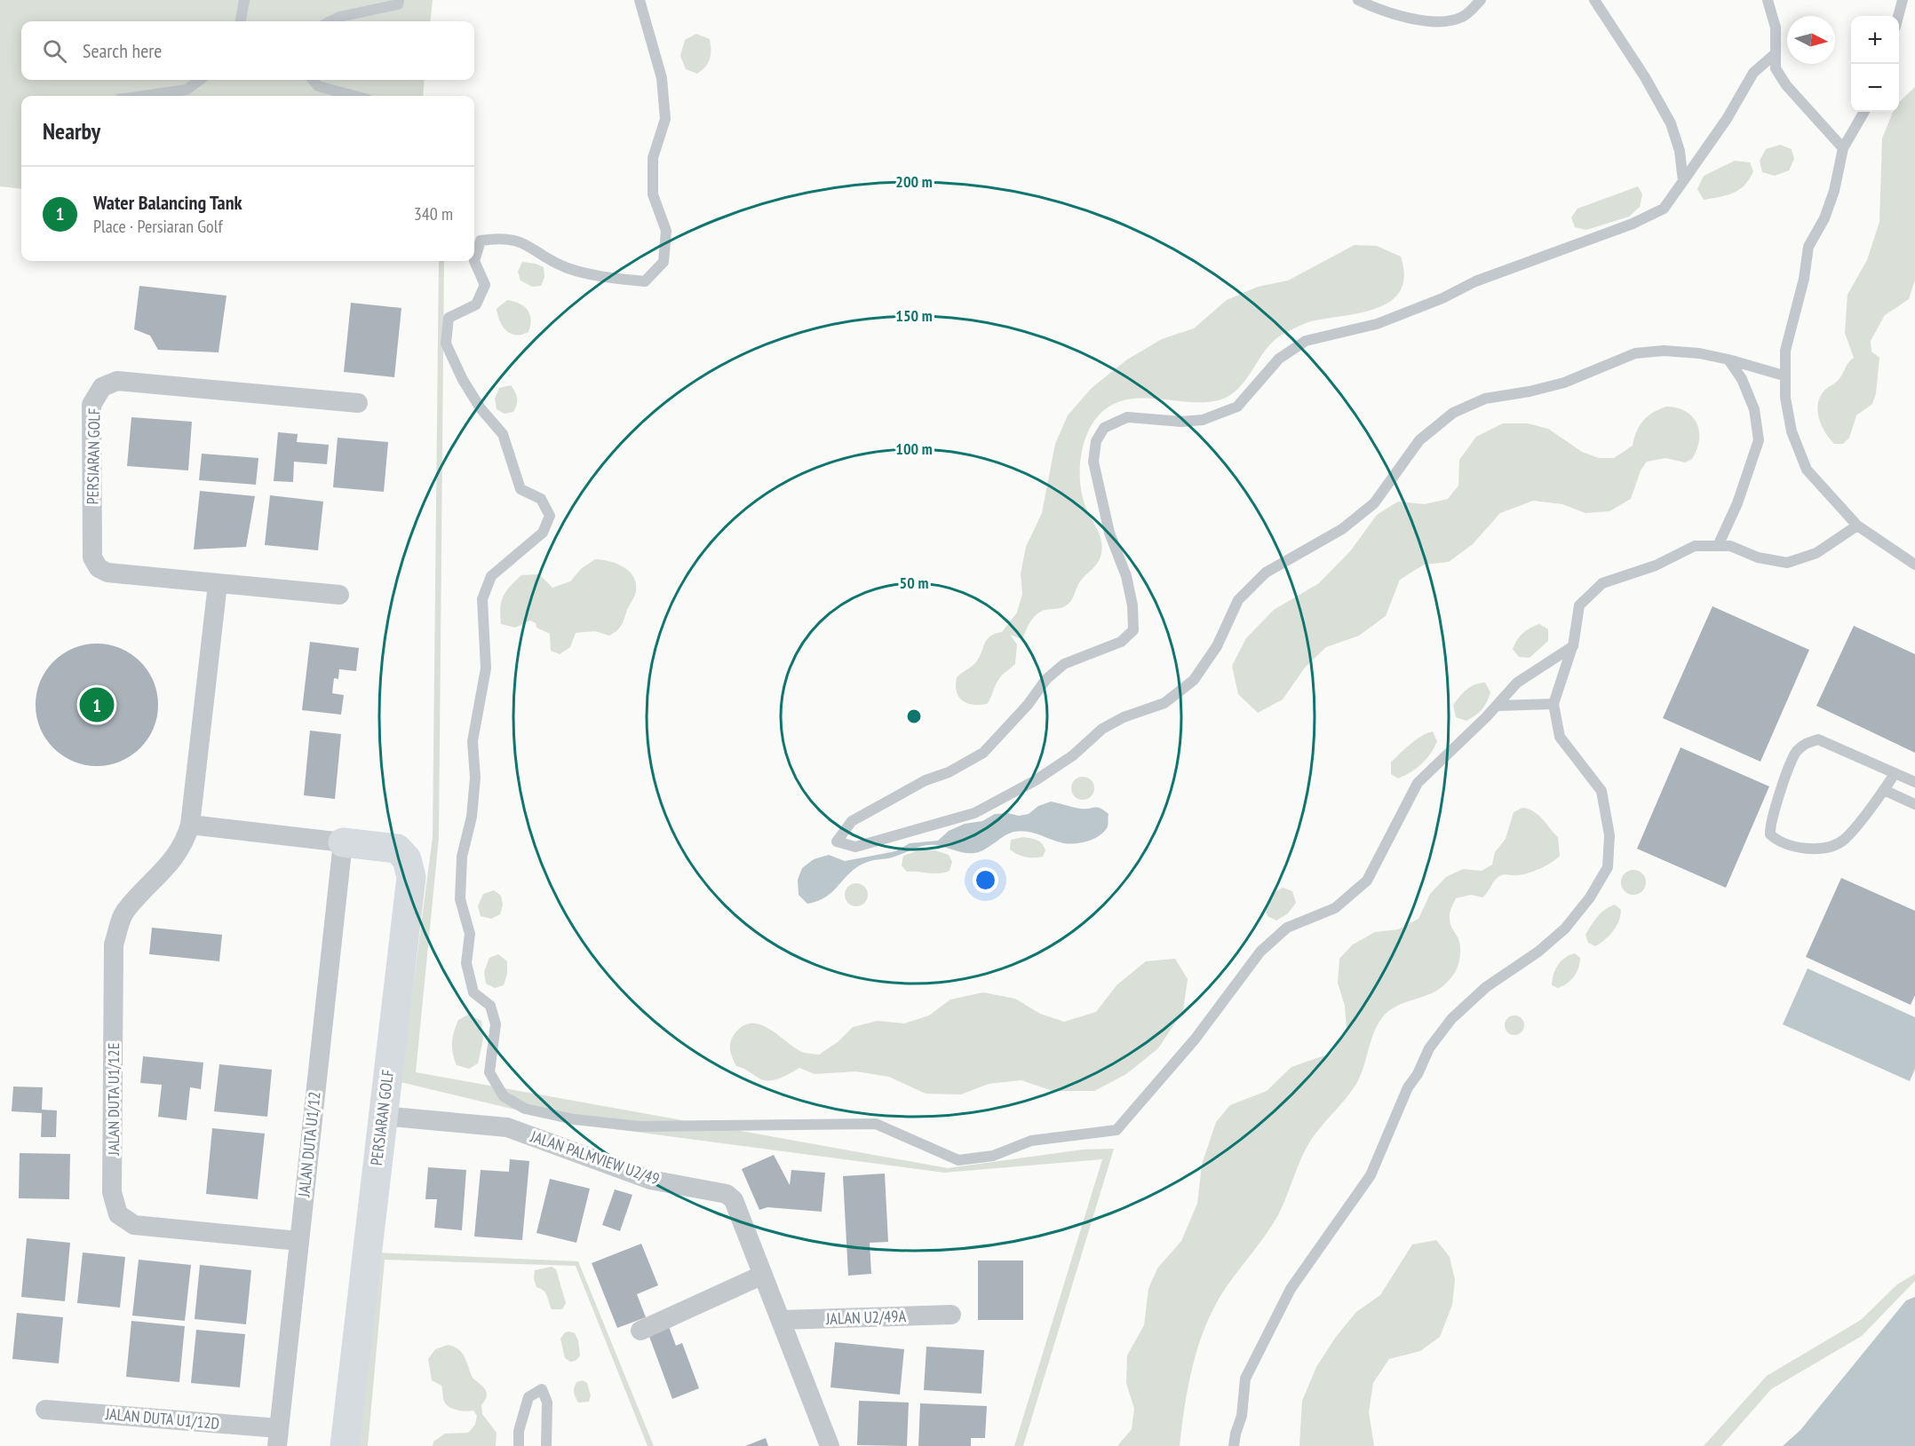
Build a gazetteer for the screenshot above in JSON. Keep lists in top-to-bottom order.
{
  "streets": {
    "street": [
      "PERSIARAN GOLF",
      "JALAN DUTA U1/12E",
      "JALAN DUTA U1/12",
      "JALAN PALMVIEW U2/49",
      "JALAN U2/49A",
      "JALAN DUTA U1/12D"
    ]
  },
  "crossings": [
    ["PERSIARAN GOLF", "JALAN DUTA U1/12"],
    ["PERSIARAN GOLF", "JALAN PALMVIEW U2/49"],
    ["JALAN DUTA U1/12E", "JALAN DUTA U1/12"],
    ["JALAN DUTA U1/12", "JALAN DUTA U1/12D"],
    ["JALAN PALMVIEW U2/49", "JALAN U2/49A"]
  ],
  "north": "right",
  "page": {
    "map_buttons": ["+", "−"],
    "search": "Search here",
    "heading": "Nearby",
    "list": [
      {
        "mark": "1",
        "name": "Water Balancing Tank",
        "note": "Place · Persiaran Golf",
        "value": "340 m"
      }
    ],
    "pins": "1"
  },
  "rings": [
    "200 m",
    "150 m",
    "100 m",
    "50 m"
  ]
}
